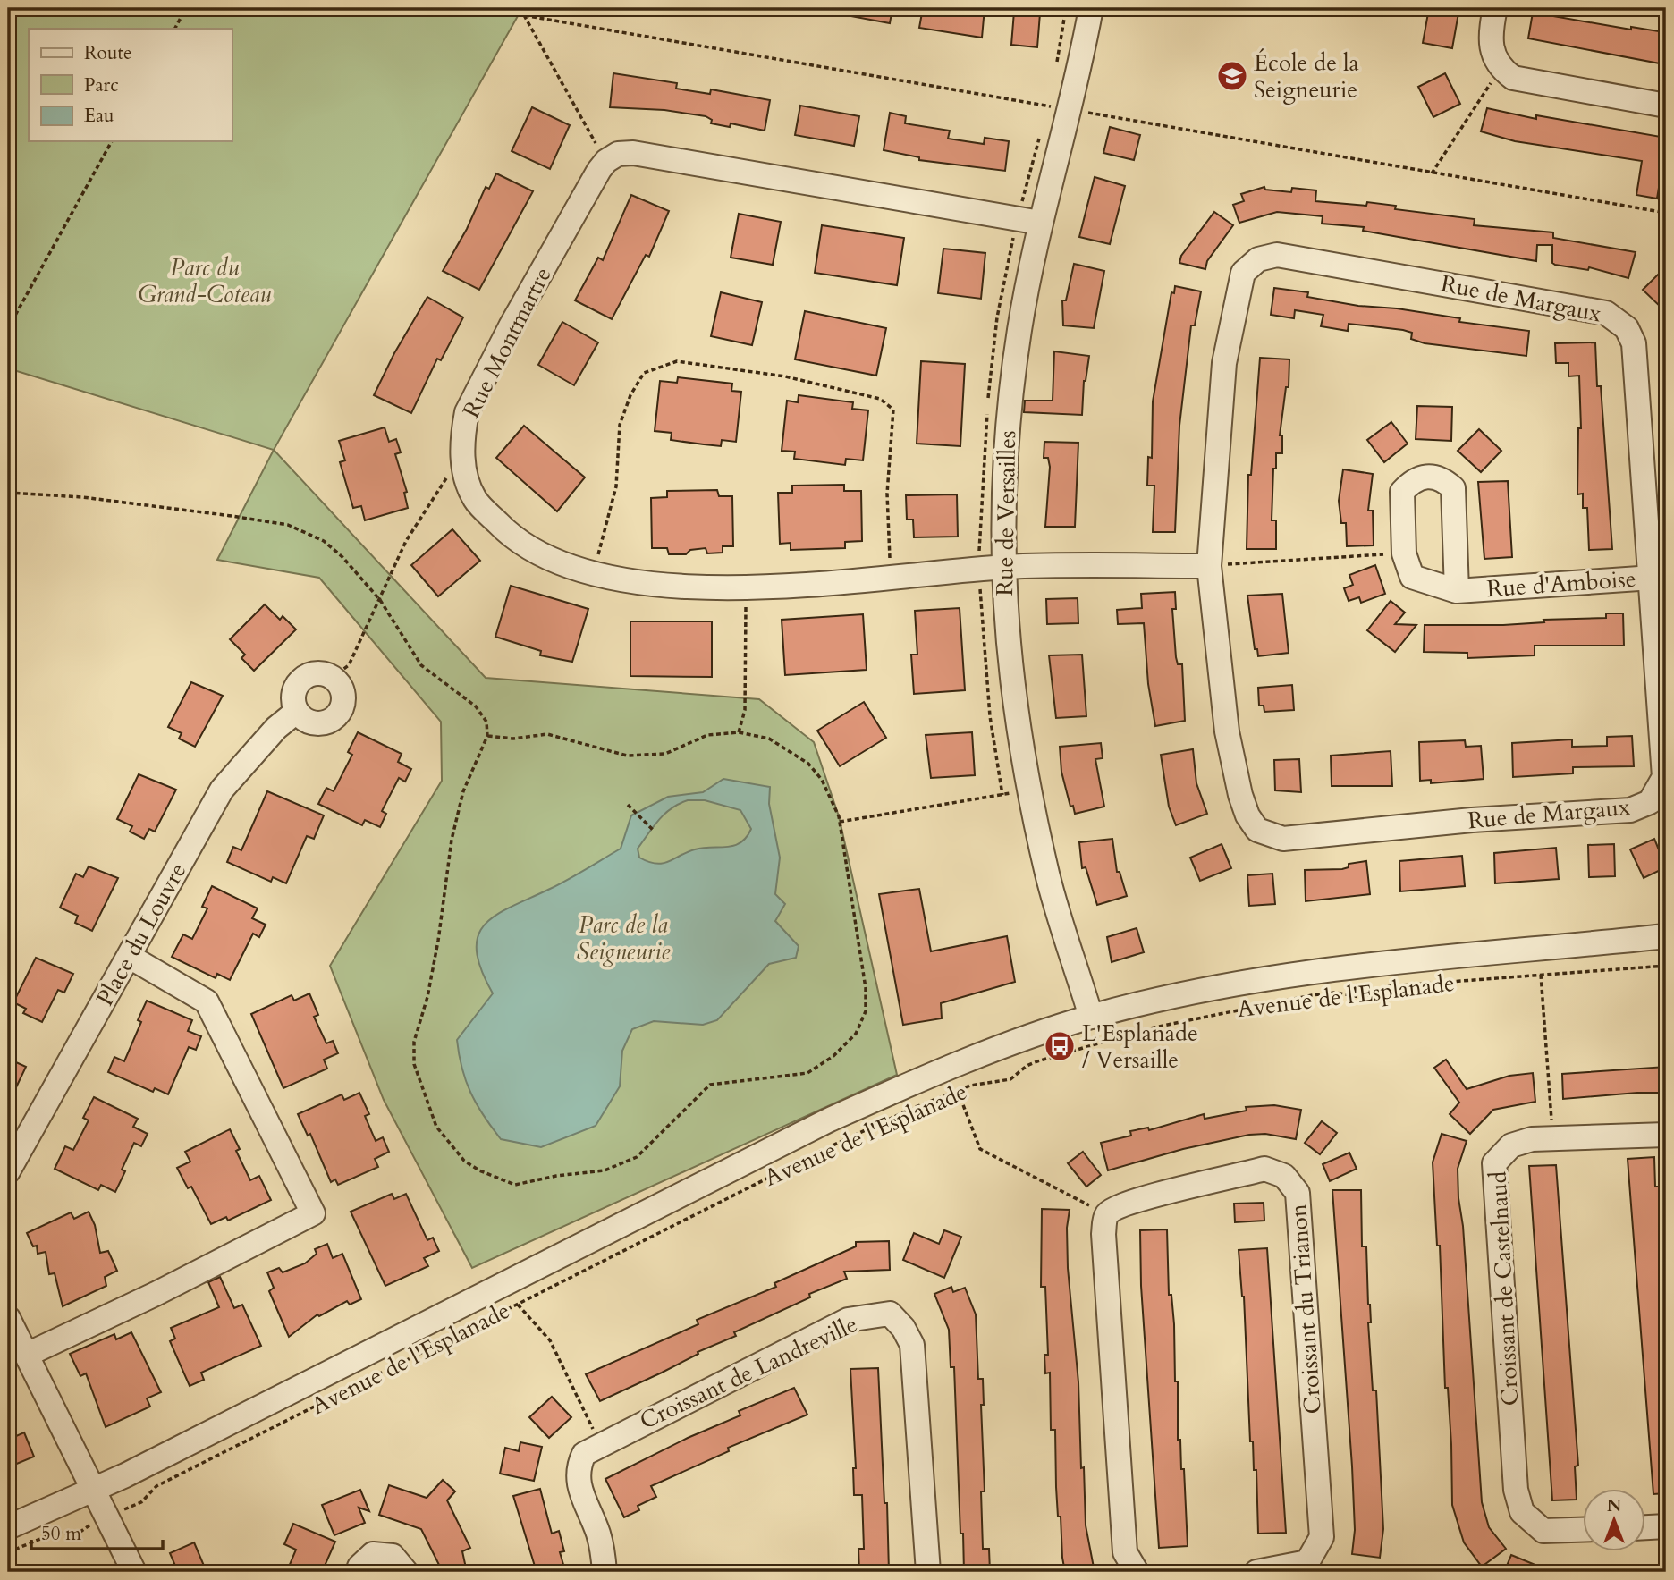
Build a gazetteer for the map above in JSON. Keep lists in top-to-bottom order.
{
  "streets": {
    "street": [
      "Rue de Margaux",
      "Rue Montmartre",
      "Rue de Versailles",
      "Rue d'Amboise",
      "Place du Louvre",
      "Avenue de l'Esplanade",
      "Croissant de Castelnaud",
      "Croissant du Trianon",
      "Croissant de Landreville"
    ]
  },
  "crossings": [
    ["Rue de Margaux", "Rue d'Amboise"],
    ["Rue Montmartre", "Rue de Versailles"],
    ["Rue de Versailles", "Avenue de l'Esplanade"]
  ],
  "parks": ["Parc du Grand-Coteau", "Parc de la Seigneurie"],
  "places": {
    "school or university": ["École de la Seigneurie"],
    "bus stop": ["L'Esplanade / Versaille"]
  },
  "legend": ["Route", "Parc", "Eau"],
  "scale_bar": "50 m",
  "north": "top"
}
